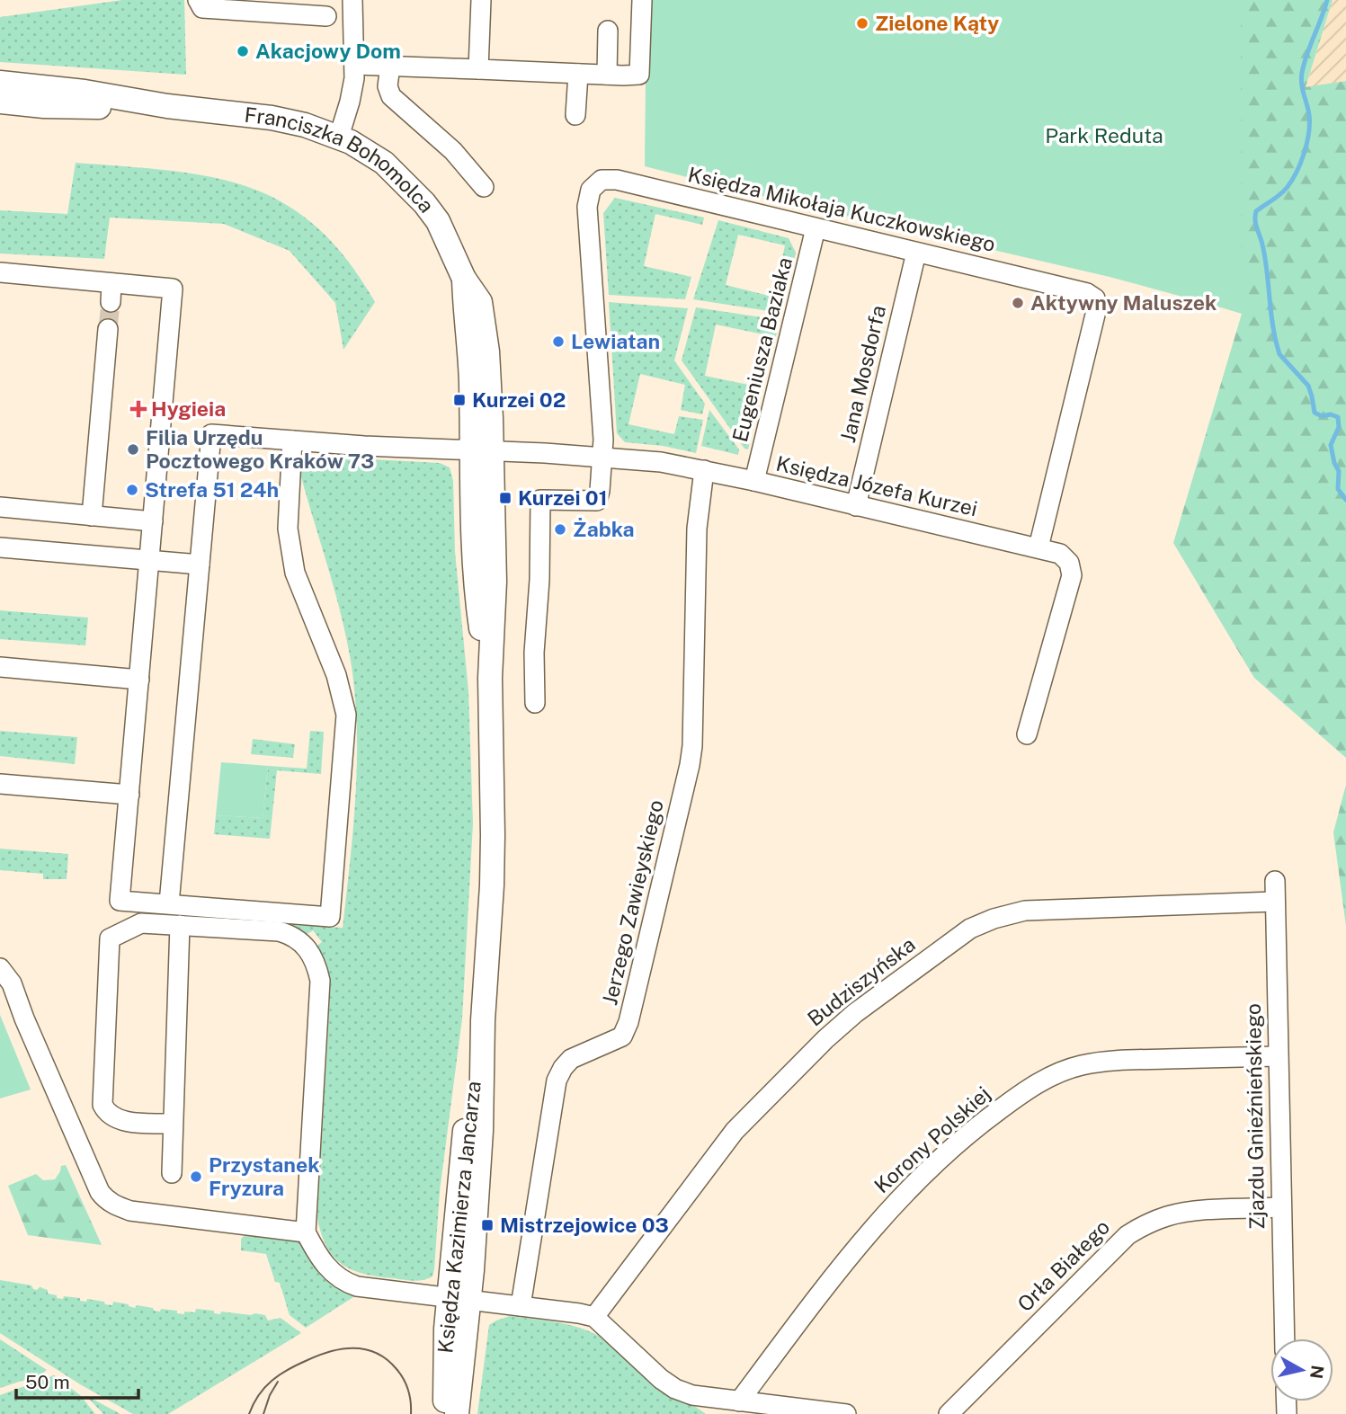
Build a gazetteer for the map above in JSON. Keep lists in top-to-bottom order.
{
  "streets": {
    "street": [
      "Franciszka Bohomolca",
      "Księdza Mikołaja Kuczkowskiego",
      "Eugeniusza Baziaka",
      "Jana Mosdorfa",
      "Księdza Józefa Kurzei",
      "Jerzego Zawieyskiego",
      "Budziszyńska",
      "Zjazdu Gnieźnieńskiego",
      "Korony Polskiej",
      "Księdza Kazimierza Jancarza",
      "Orła Białego"
    ]
  },
  "crossings": [
    ["Franciszka Bohomolca", "Księdza Józefa Kurzei"],
    ["Franciszka Bohomolca", "Księdza Kazimierza Jancarza"],
    ["Księdza Mikołaja Kuczkowskiego", "Eugeniusza Baziaka"],
    ["Księdza Mikołaja Kuczkowskiego", "Jana Mosdorfa"],
    ["Księdza Mikołaja Kuczkowskiego", "Księdza Józefa Kurzei"],
    ["Eugeniusza Baziaka", "Księdza Józefa Kurzei"],
    ["Jana Mosdorfa", "Księdza Józefa Kurzei"],
    ["Księdza Józefa Kurzei", "Jerzego Zawieyskiego"],
    ["Księdza Józefa Kurzei", "Księdza Kazimierza Jancarza"],
    ["Budziszyńska", "Zjazdu Gnieźnieńskiego"],
    ["Zjazdu Gnieźnieńskiego", "Korony Polskiej"],
    ["Zjazdu Gnieźnieńskiego", "Orła Białego"]
  ],
  "parks": ["Park Reduta"],
  "places": {
    "other": [
      "Zielone Kąty",
      "Akacjowy Dom",
      "Aktywny Maluszek",
      "Lewiatan",
      "Filia Urzędu Pocztowego Kraków 73",
      "Strefa 51 24h",
      "Żabka",
      "Przystanek Fryzura"
    ],
    "transit": ["Kurzei 02", "Kurzei 01", "Mistrzejowice 03"],
    "health": ["Hygieia"]
  },
  "scale_bar": "50 m",
  "north": "right"
}
